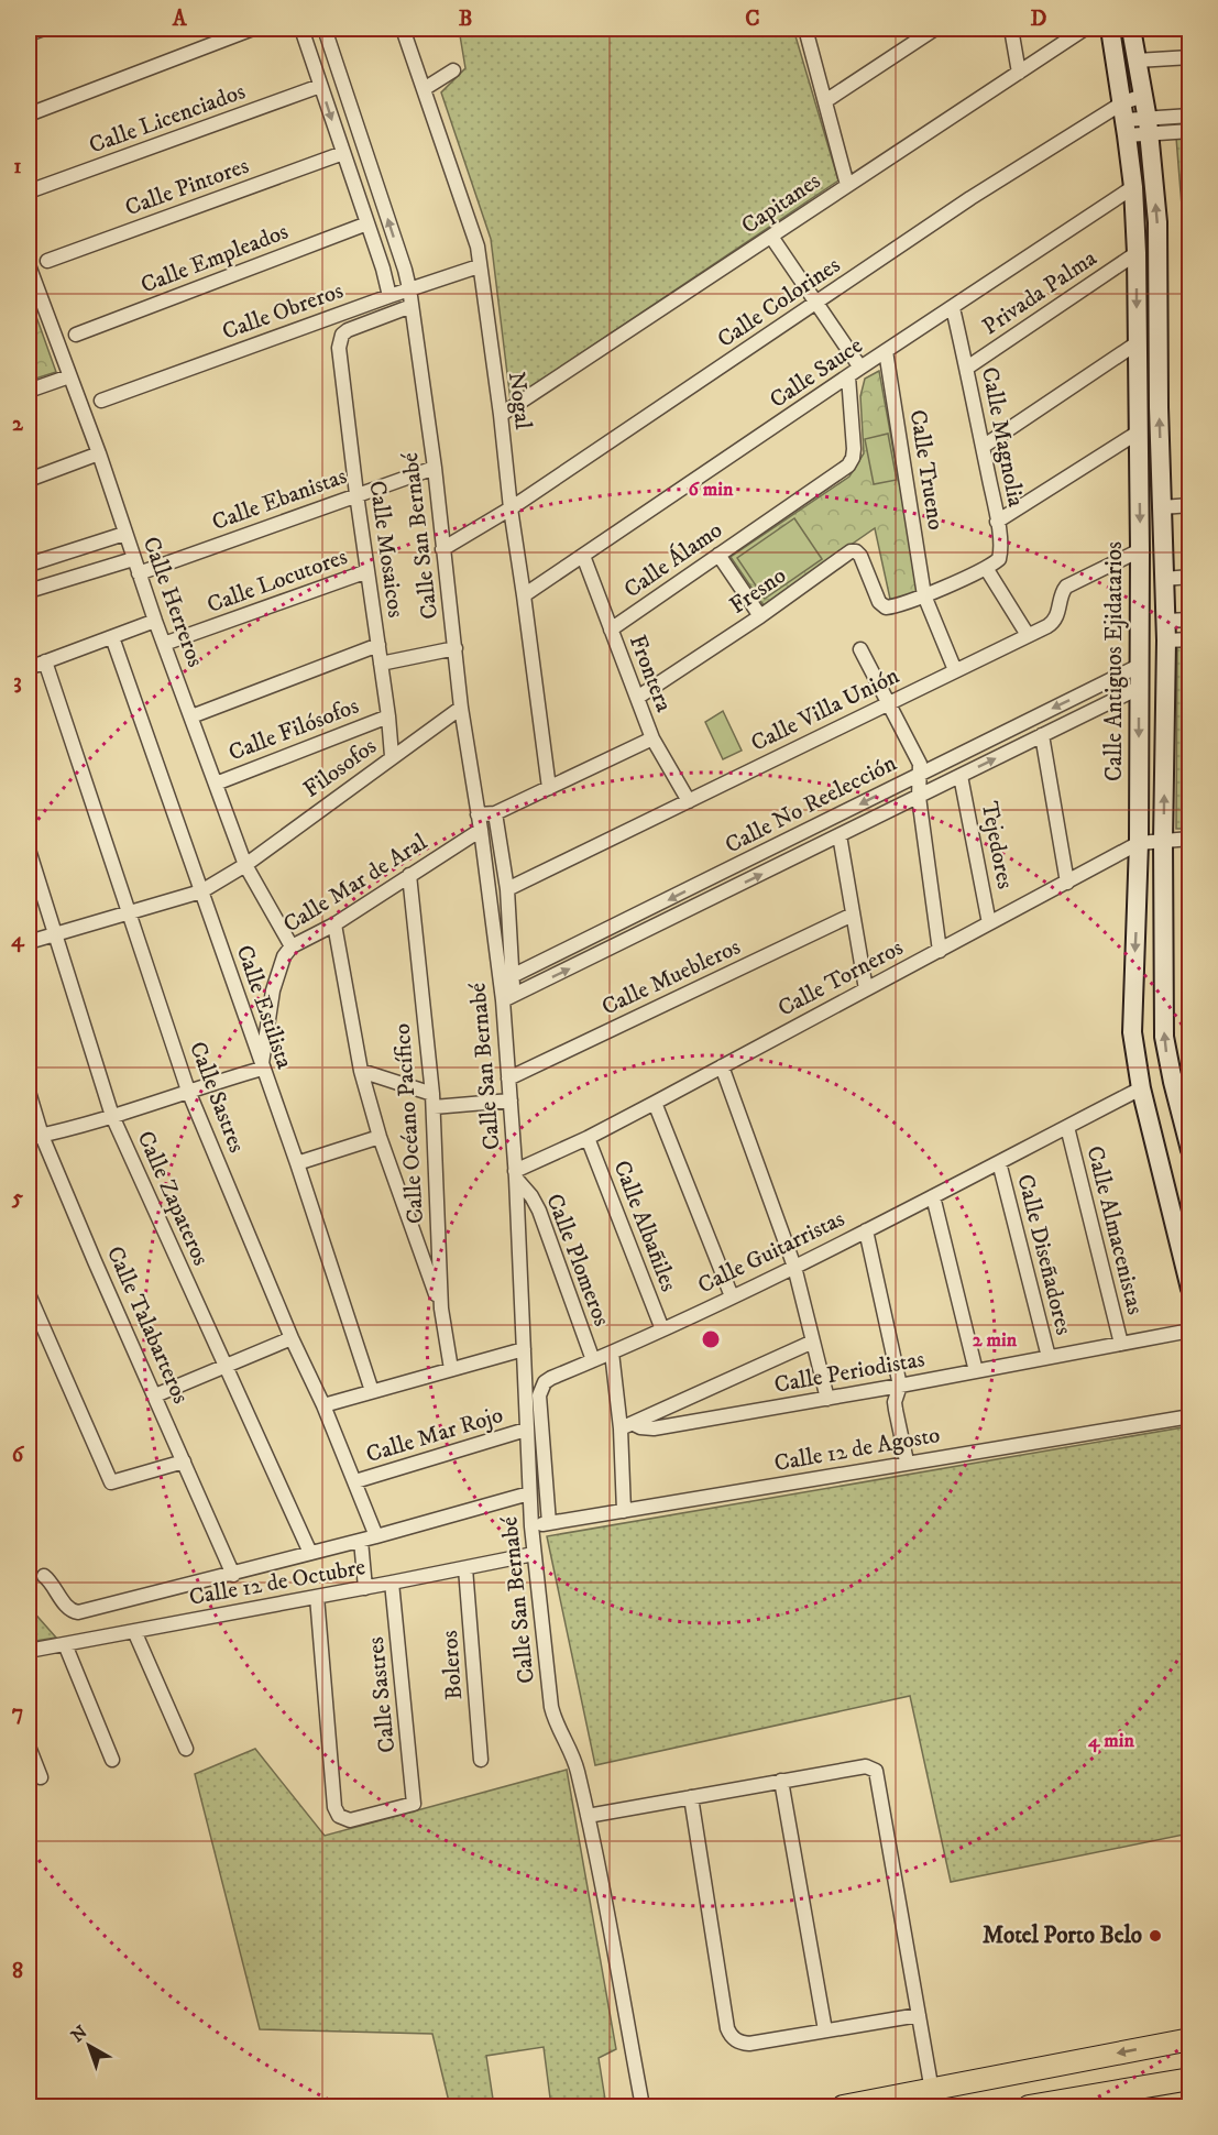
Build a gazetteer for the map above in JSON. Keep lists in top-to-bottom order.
{
  "streets": {
    "street": [
      "Calle Licenciados",
      "Calle Pintores",
      "Capitanes",
      "Calle Empleados",
      "Privada Palma",
      "Calle Colorines",
      "Calle Obreros",
      "Calle Sauce",
      "Nogal",
      "Calle Magnolia",
      "Calle Trueno",
      "Calle Ebanistas",
      "Calle San Bernabé",
      "Calle Mosaicos",
      "Calle Álamo",
      "Calle Locutores",
      "Fresno",
      "Calle Herreros",
      "Calle Antiguos Ejidatarios",
      "Frontera",
      "Calle Villa Unión",
      "Calle Filósofos",
      "Filosofos",
      "Calle No Reelección",
      "Tejedores",
      "Calle Mar de Aral",
      "Calle Muebleros",
      "Calle Torneros",
      "Calle Estilista",
      "Calle Sastres",
      "Calle Océano Pacífico",
      "Calle Zapateros",
      "Calle Albañiles",
      "Calle Almacenistas",
      "Calle Guitarristas",
      "Calle Diseñadores",
      "Calle Plomeros",
      "Calle Talabarteros",
      "Calle Periodistas",
      "Calle Mar Rojo",
      "Calle 12 de Agosto",
      "Calle 12 de Octubre",
      "Boleros"
    ]
  },
  "crossings": [
    ["Capitanes", "Nogal"],
    ["Privada Palma", "Calle Magnolia"],
    ["Privada Palma", "Calle Antiguos Ejidatarios"],
    ["Calle Colorines", "Nogal"],
    ["Calle Colorines", "Calle San Bernabé"],
    ["Calle Colorines", "Calle Antiguos Ejidatarios"],
    ["Calle Obreros", "Nogal"],
    ["Calle Obreros", "Calle San Bernabé"],
    ["Calle Sauce", "Nogal"],
    ["Calle Sauce", "Calle Magnolia"],
    ["Calle Sauce", "Calle Trueno"],
    ["Calle Sauce", "Calle Álamo"],
    ["Calle Sauce", "Calle Antiguos Ejidatarios"],
    ["Calle Sauce", "Frontera"],
    ["Calle Trueno", "Fresno"],
    ["Calle Trueno", "Calle Villa Unión"],
    ["Calle Ebanistas", "Calle San Bernabé"],
    ["Calle Ebanistas", "Calle Mosaicos"],
    ["Calle Ebanistas", "Calle Herreros"],
    ["Calle San Bernabé", "Calle Mosaicos"],
    ["Calle San Bernabé", "Calle Villa Unión"],
    ["Calle San Bernabé", "Filosofos"],
    ["Calle San Bernabé", "Calle No Reelección"],
    ["Calle San Bernabé", "Calle Mar de Aral"],
    ["Calle San Bernabé", "Calle Muebleros"],
    ["Calle San Bernabé", "Calle Torneros"],
    ["Calle San Bernabé", "Calle Plomeros"],
    ["Calle San Bernabé", "Calle Mar Rojo"],
    ["Calle San Bernabé", "Calle 12 de Agosto"],
    ["Calle San Bernabé", "Calle 12 de Octubre"],
    ["Calle Mosaicos", "Calle Locutores"],
    ["Calle Mosaicos", "Calle Filósofos"],
    ["Calle Mosaicos", "Filosofos"],
    ["Calle Álamo", "Frontera"],
    ["Calle Locutores", "Calle Herreros"],
    ["Fresno", "Frontera"],
    ["Calle Herreros", "Calle Filósofos"],
    ["Calle Herreros", "Filosofos"],
    ["Calle Herreros", "Calle Mar de Aral"],
    ["Calle Antiguos Ejidatarios", "Calle Villa Unión"],
    ["Calle Antiguos Ejidatarios", "Calle No Reelección"],
    ["Calle Antiguos Ejidatarios", "Calle Torneros"],
    ["Calle Antiguos Ejidatarios", "Calle Guitarristas"],
    ["Frontera", "Calle Villa Unión"],
    ["Filosofos", "Calle Estilista"],
    ["Filosofos", "Calle Sastres"],
    ["Filosofos", "Calle Zapateros"],
    ["Calle No Reelección", "Tejedores"],
    ["Tejedores", "Calle Torneros"],
    ["Calle Mar de Aral", "Calle Estilista"],
    ["Calle Mar de Aral", "Calle Océano Pacífico"],
    ["Calle Torneros", "Calle Albañiles"],
    ["Calle Torneros", "Calle Plomeros"],
    ["Calle Sastres", "Calle Mar Rojo"],
    ["Calle Sastres", "Calle 12 de Octubre"],
    ["Calle Albañiles", "Calle Guitarristas"],
    ["Calle Almacenistas", "Calle Guitarristas"],
    ["Calle Almacenistas", "Calle Periodistas"],
    ["Calle Guitarristas", "Calle Diseñadores"],
    ["Calle Guitarristas", "Calle Plomeros"],
    ["Calle Guitarristas", "Calle 12 de Agosto"],
    ["Calle Diseñadores", "Calle Periodistas"],
    ["Calle Plomeros", "Calle Periodistas"],
    ["Calle Plomeros", "Calle 12 de Agosto"],
    ["Calle 12 de Octubre", "Boleros"]
  ],
  "places": ["Motel Porto Belo"],
  "north": "top left",
  "grid": {
    "columns": [
      "A",
      "B",
      "C",
      "D"
    ],
    "rows": [
      "1",
      "2",
      "3",
      "4",
      "5",
      "6",
      "7",
      "8"
    ]
  },
  "rings": ["6 min", "2 min", "4 min"]
}
